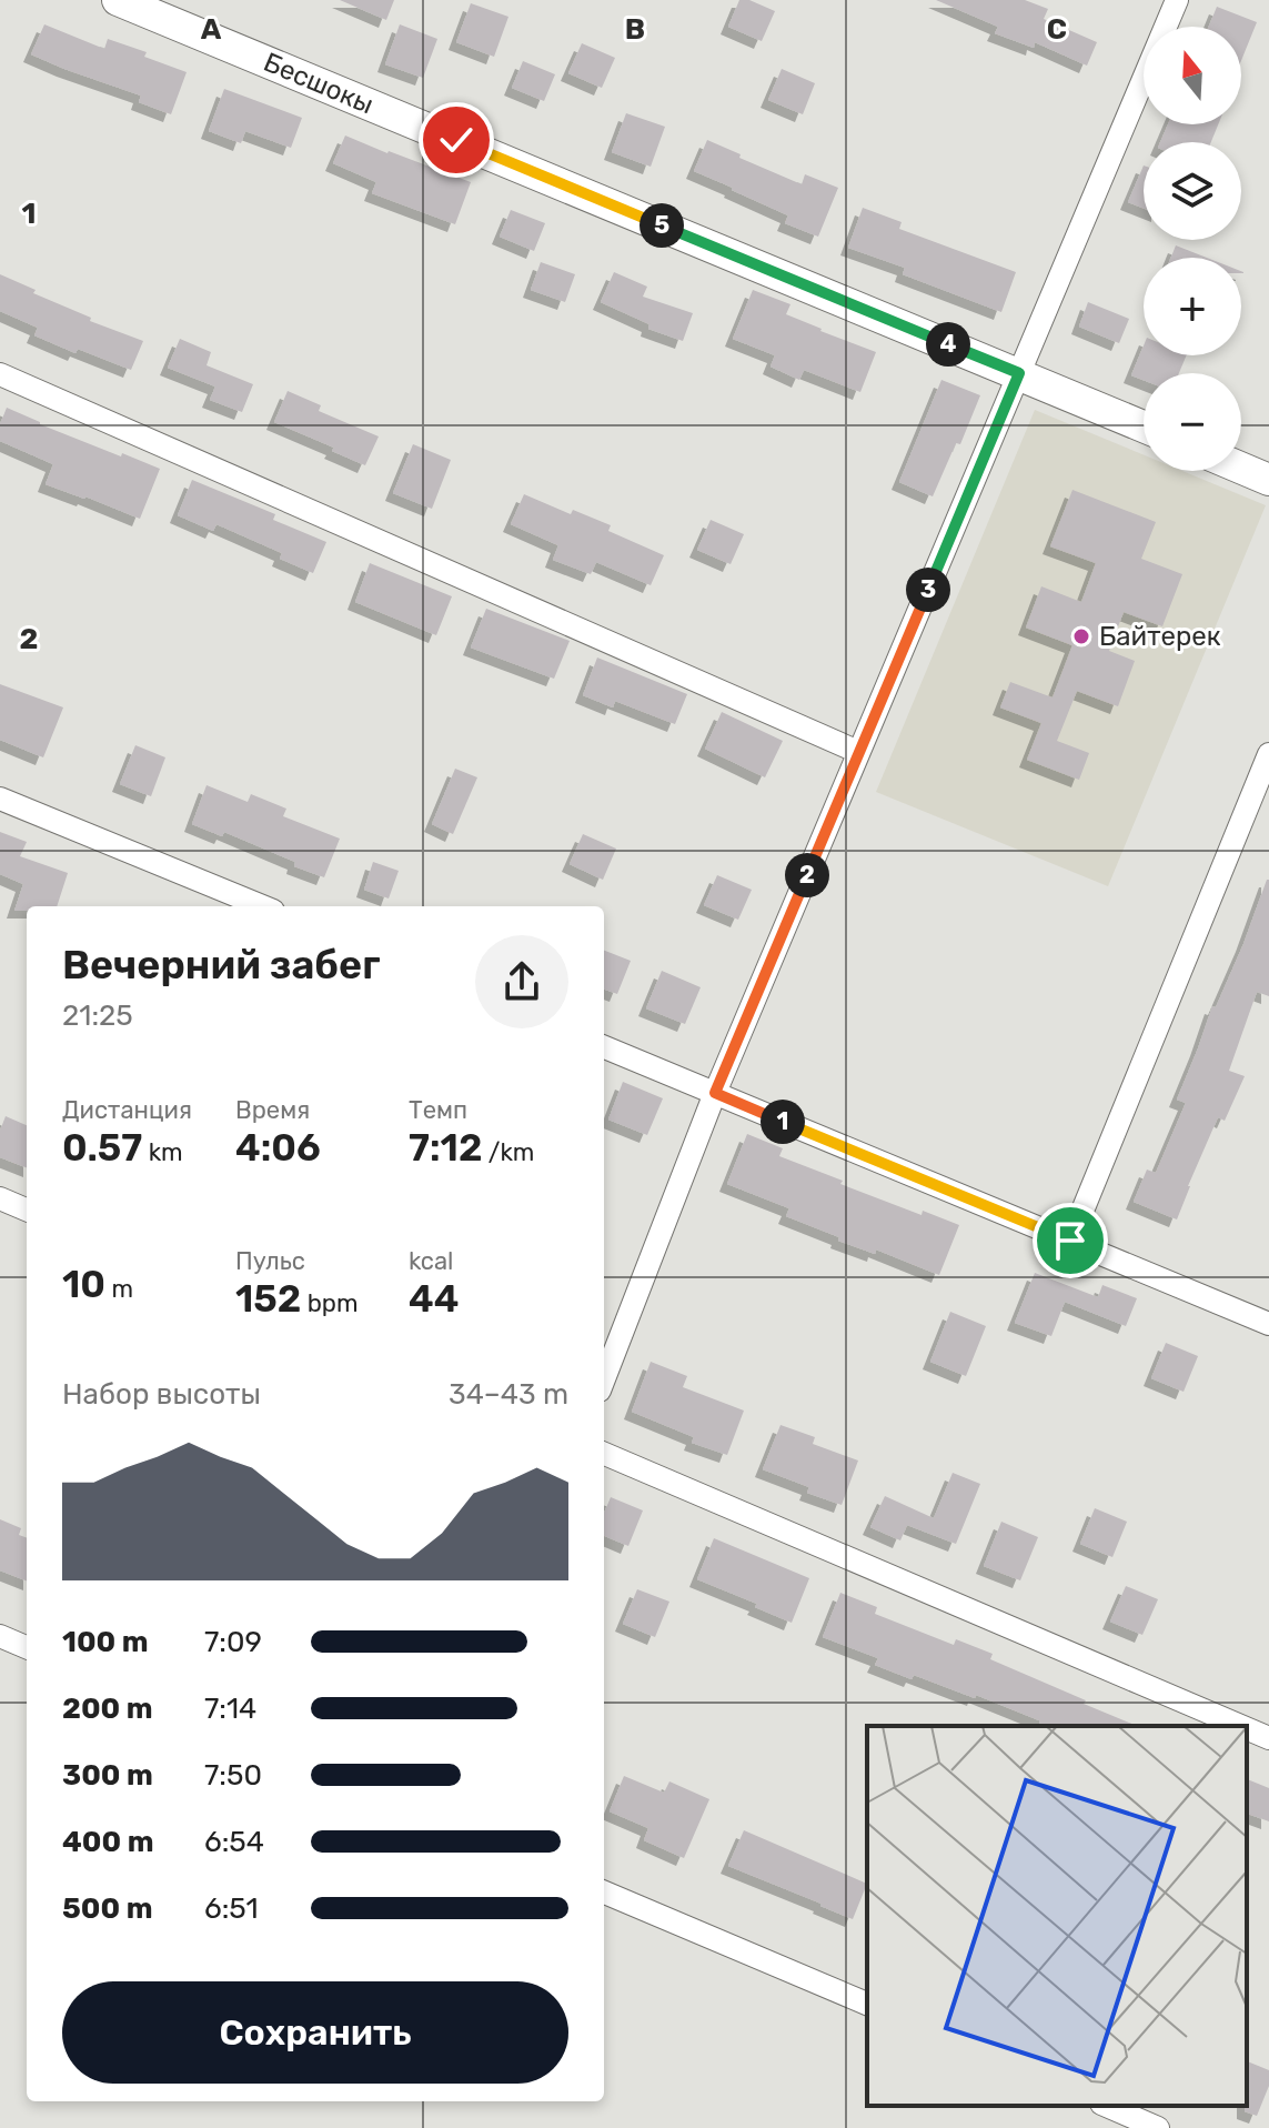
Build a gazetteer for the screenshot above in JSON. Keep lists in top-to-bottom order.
{
  "streets": {
    "street": ["Бесшокы"]
  },
  "places": ["Байтерек"],
  "north": "top",
  "page": {
    "map_buttons": ["+", "−"],
    "pins": [
      "5",
      "4",
      "3",
      "2",
      "1"
    ],
    "heading": ["Вечерний забег", "21:25"],
    "stats": [
      ["Дистанция", "0.57 km"],
      ["Время", "4:06"],
      ["Темп", "7:12 /km"],
      ["10 m"],
      ["Пульс", "152 bpm"],
      ["kcal", "44"]
    ],
    "chart": ["Набор высоты", "34–43 m"],
    "list": [
      {
        "name": "100 m",
        "note": "7:09"
      },
      {
        "name": "200 m",
        "note": "7:14"
      },
      {
        "name": "300 m",
        "note": "7:50"
      },
      {
        "name": "400 m",
        "note": "6:54"
      },
      {
        "name": "500 m",
        "note": "6:51"
      }
    ],
    "buttons": "Сохранить"
  },
  "grid": {
    "columns": ["A", "B", "C"],
    "rows": ["1", "2"]
  }
}
